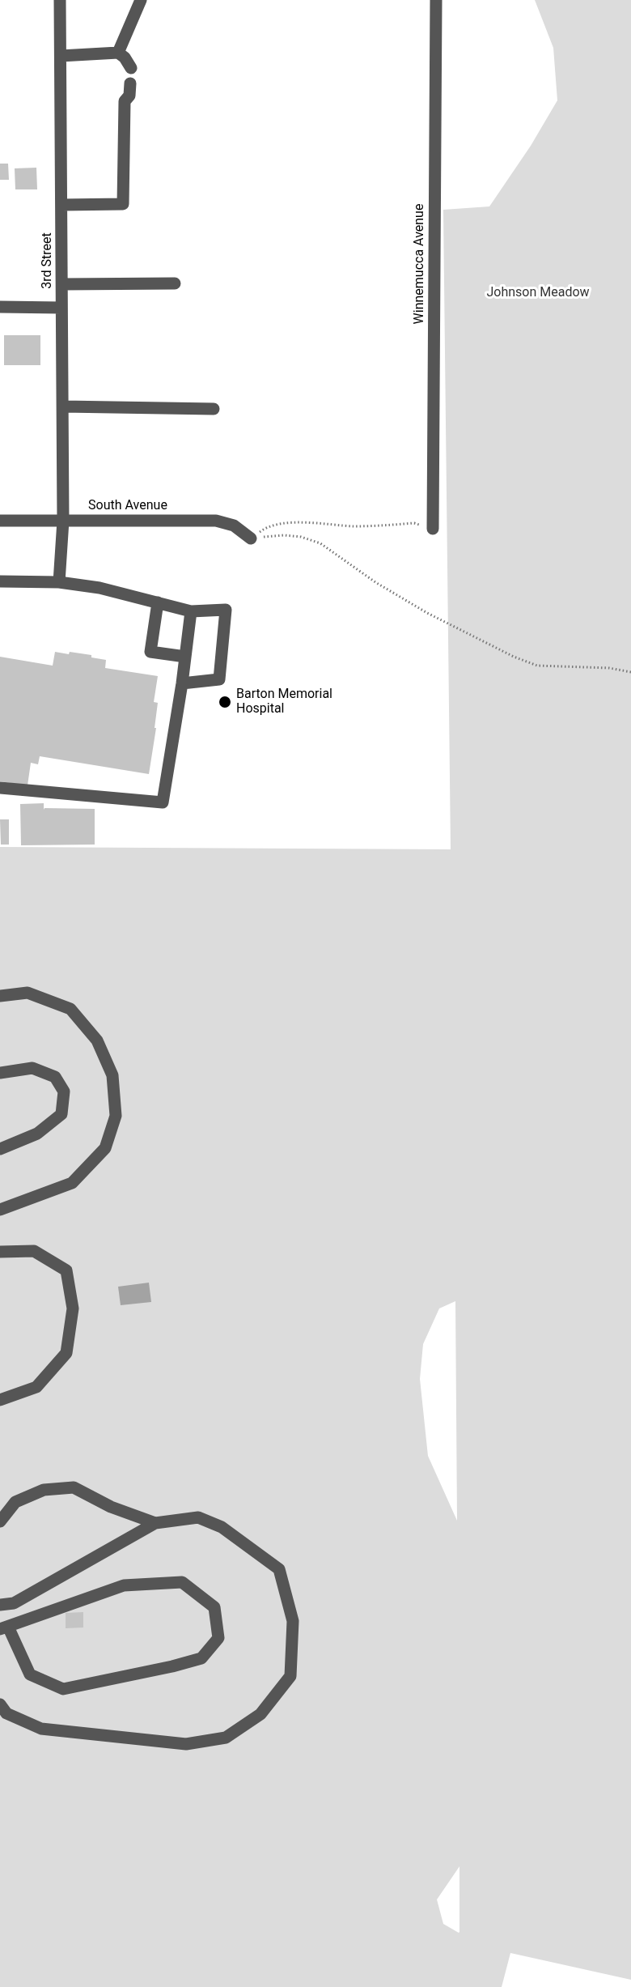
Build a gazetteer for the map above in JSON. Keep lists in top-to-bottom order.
{
  "streets": {
    "street": ["3rd Street", "Winnemucca Avenue", "South Avenue"]
  },
  "crossings": [
    ["3rd Street", "South Avenue"]
  ],
  "parks": ["Johnson Meadow"],
  "places": ["Barton Memorial Hospital"]
}
